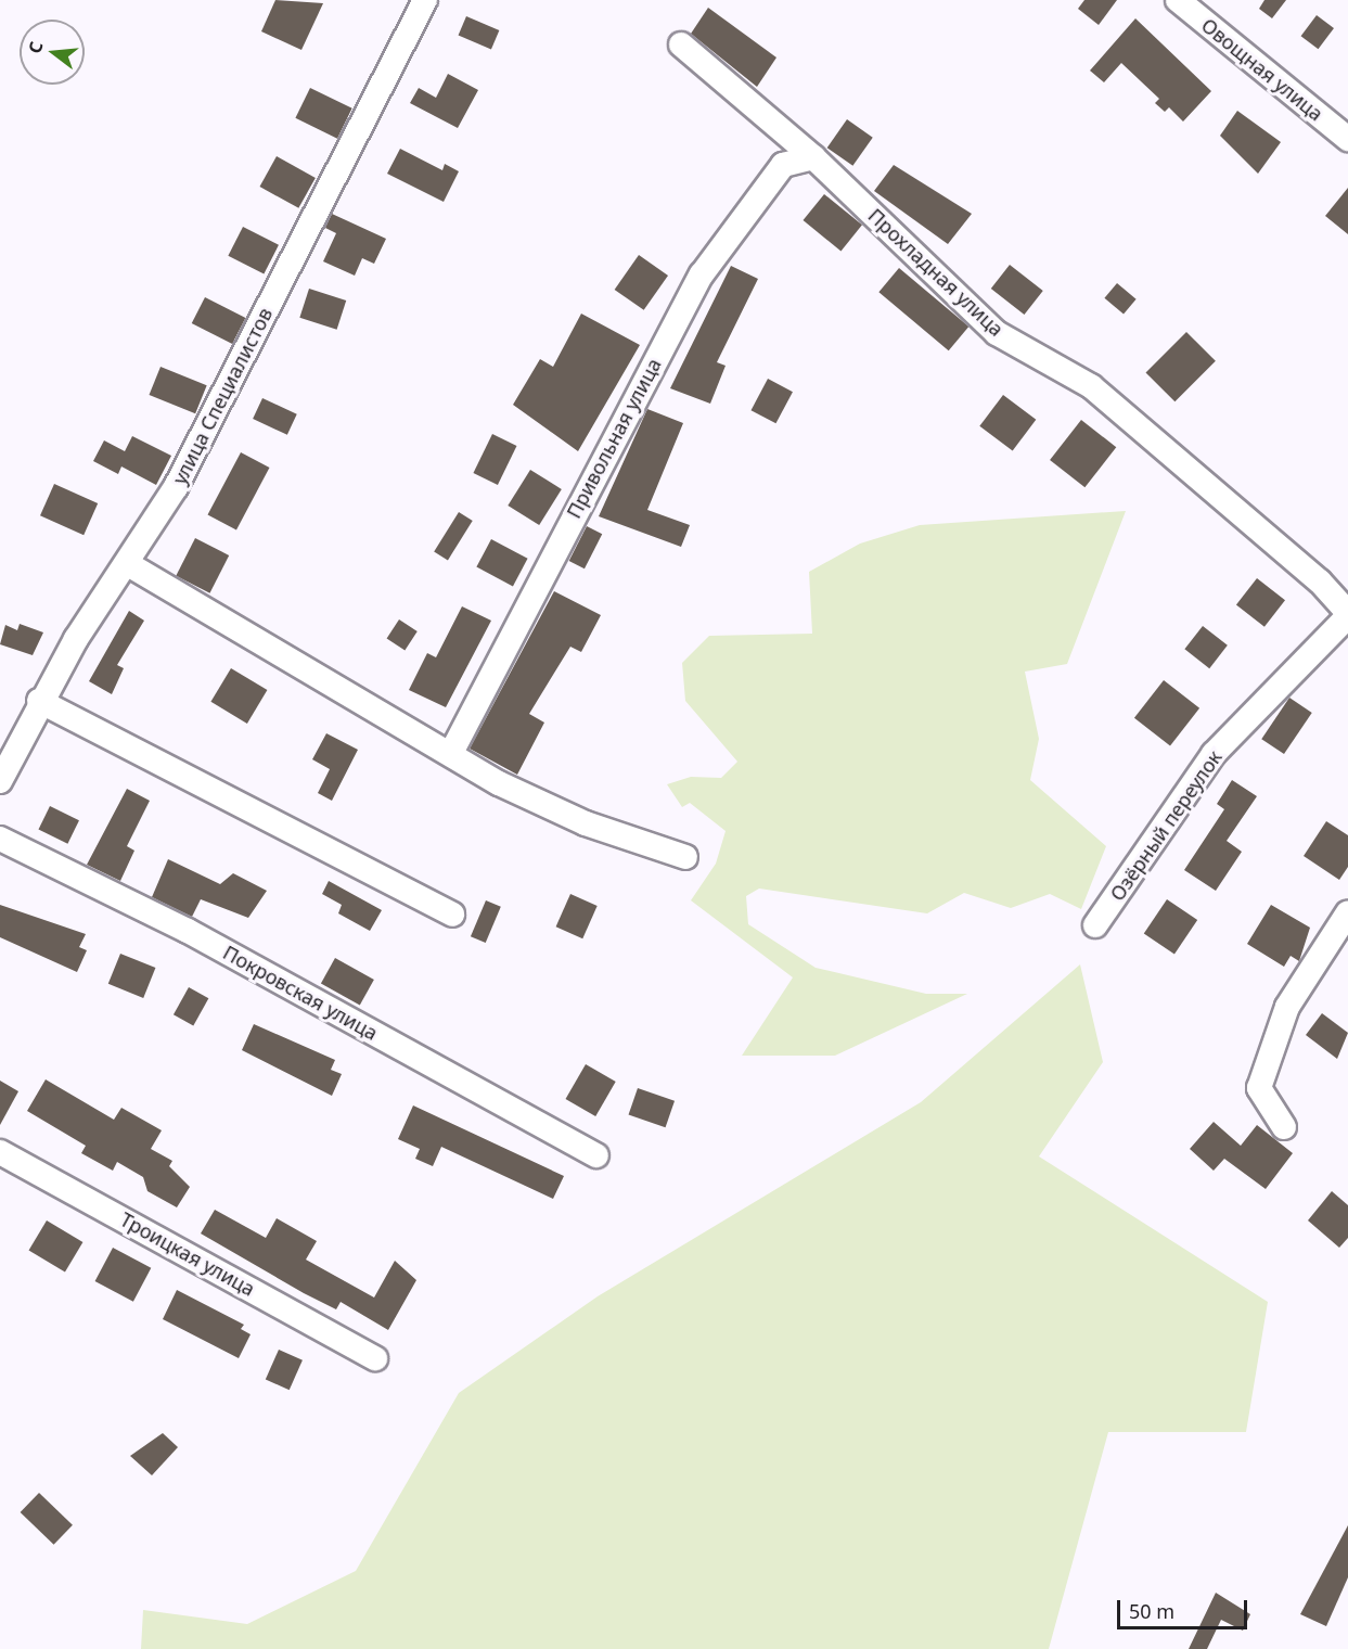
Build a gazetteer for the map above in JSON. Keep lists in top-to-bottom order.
{
  "streets": {
    "street": [
      "Овощная улица",
      "Прохладная улица",
      "улица Специалистов",
      "Привольная улица",
      "Озёрный переулок",
      "Покровская улица",
      "Троицкая улица"
    ]
  },
  "crossings": [
    ["Прохладная улица", "Привольная улица"],
    ["Прохладная улица", "Озёрный переулок"]
  ],
  "scale_bar": "50 m",
  "north": "left"
}
